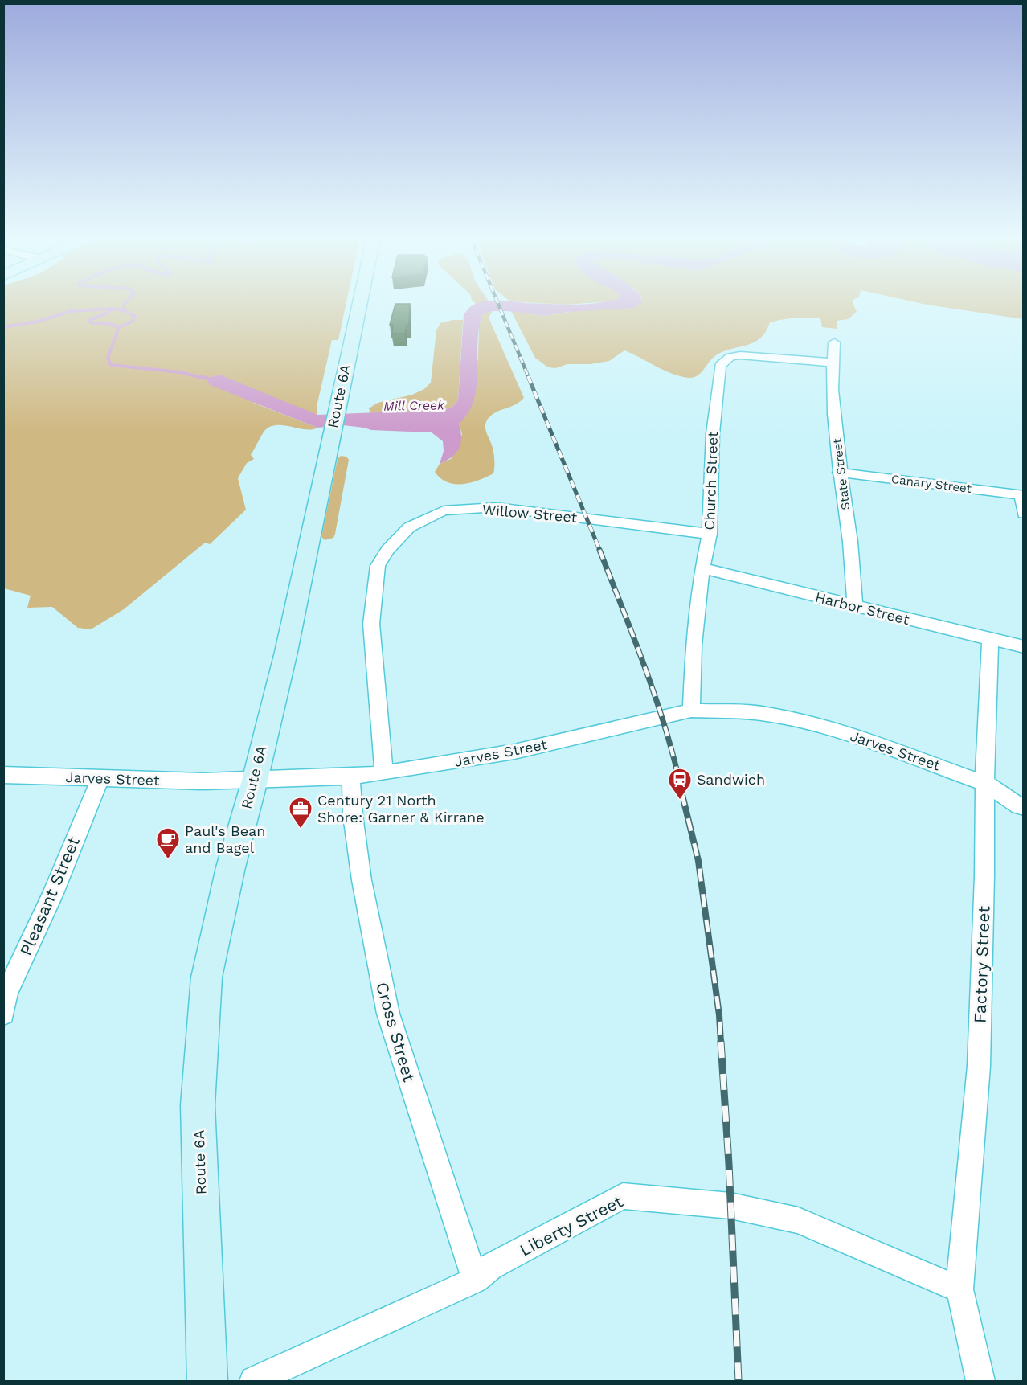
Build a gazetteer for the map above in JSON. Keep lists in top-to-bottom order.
{
  "streets": {
    "main road": ["Route 6A"],
    "street": [
      "State Street",
      "Church Street",
      "Canary Street",
      "Willow Street",
      "Harbor Street",
      "Jarves Street",
      "Pleasant Street",
      "Factory Street",
      "Cross Street",
      "Liberty Street"
    ]
  },
  "crossings": [
    ["Route 6A", "Jarves Street"],
    ["State Street", "Church Street"],
    ["State Street", "Canary Street"],
    ["State Street", "Harbor Street"],
    ["Church Street", "Willow Street"],
    ["Church Street", "Harbor Street"],
    ["Church Street", "Jarves Street"],
    ["Willow Street", "Jarves Street"],
    ["Harbor Street", "Factory Street"],
    ["Jarves Street", "Pleasant Street"],
    ["Jarves Street", "Factory Street"],
    ["Jarves Street", "Cross Street"],
    ["Factory Street", "Liberty Street"],
    ["Cross Street", "Liberty Street"]
  ],
  "water": ["Mill Creek"],
  "places": {
    "station": ["Sandwich"],
    "office": ["Century 21 North Shore: Garner & Kirrane"],
    "cafe": ["Paul's Bean and Bagel"]
  }
}
